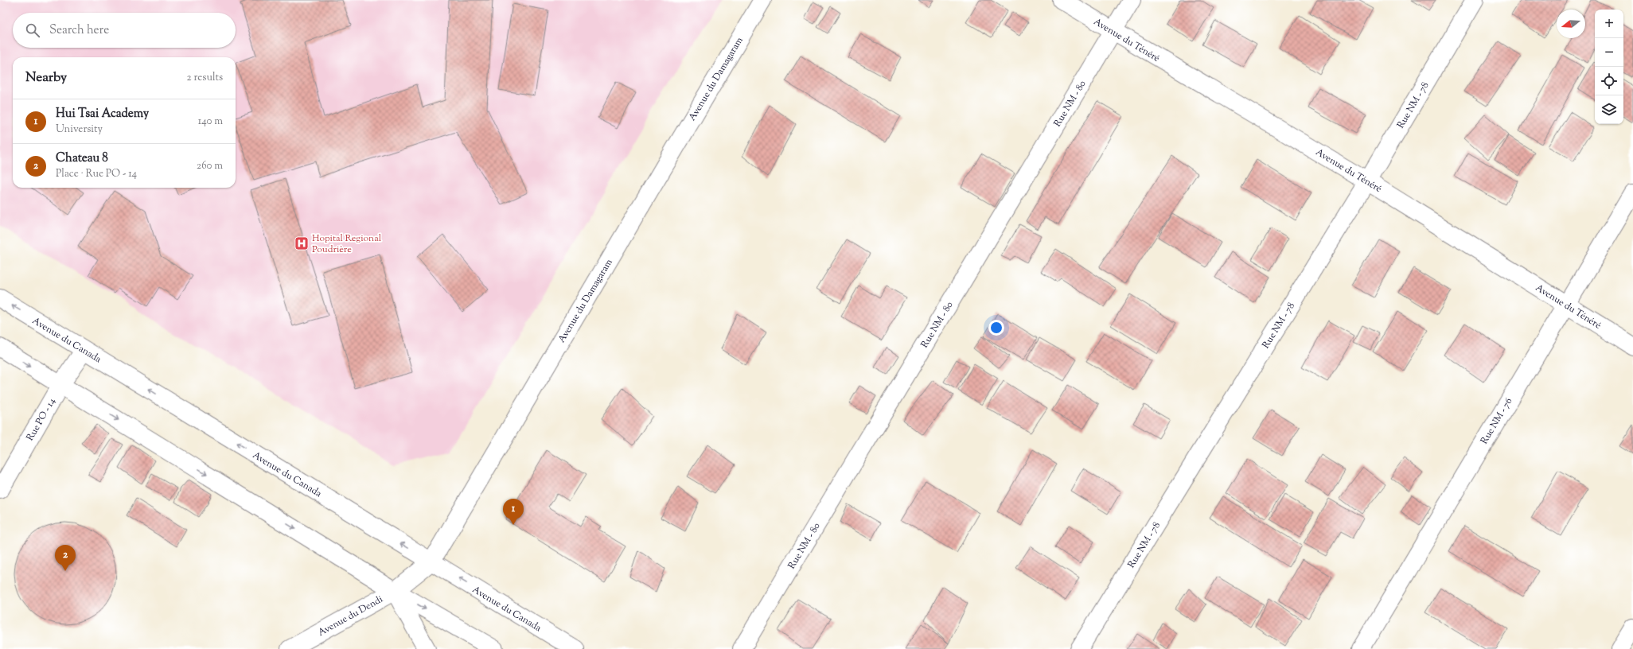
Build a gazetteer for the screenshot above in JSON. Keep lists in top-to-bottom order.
{
  "streets": {
    "street": [
      "Avenue du Ténéré",
      "Avenue du Damagaram",
      "Rue NM - 80",
      "Rue NM - 78",
      "Avenue du Canada",
      "Rue PO - 14",
      "Rue NM - 76",
      "Avenue du Dendi"
    ]
  },
  "crossings": [
    ["Avenue du Ténéré", "Rue NM - 80"],
    ["Avenue du Ténéré", "Rue NM - 78"],
    ["Avenue du Ténéré", "Rue NM - 76"],
    ["Avenue du Damagaram", "Avenue du Canada"],
    ["Avenue du Damagaram", "Avenue du Dendi"],
    ["Avenue du Canada", "Rue PO - 14"]
  ],
  "places": {
    "hospital": ["Hopital Regional Poudrière"]
  },
  "north": "left",
  "page": {
    "map_buttons": ["+", "−"],
    "search": "Search here",
    "heading": ["Nearby", "2 results"],
    "list": [
      {
        "mark": "1",
        "name": "Hui Tsai Academy",
        "note": "University",
        "value": "140 m"
      },
      {
        "mark": "2",
        "name": "Chateau 8",
        "note": "Place · Rue PO - 14",
        "value": "260 m"
      }
    ],
    "pins": ["1", "2"]
  }
}
